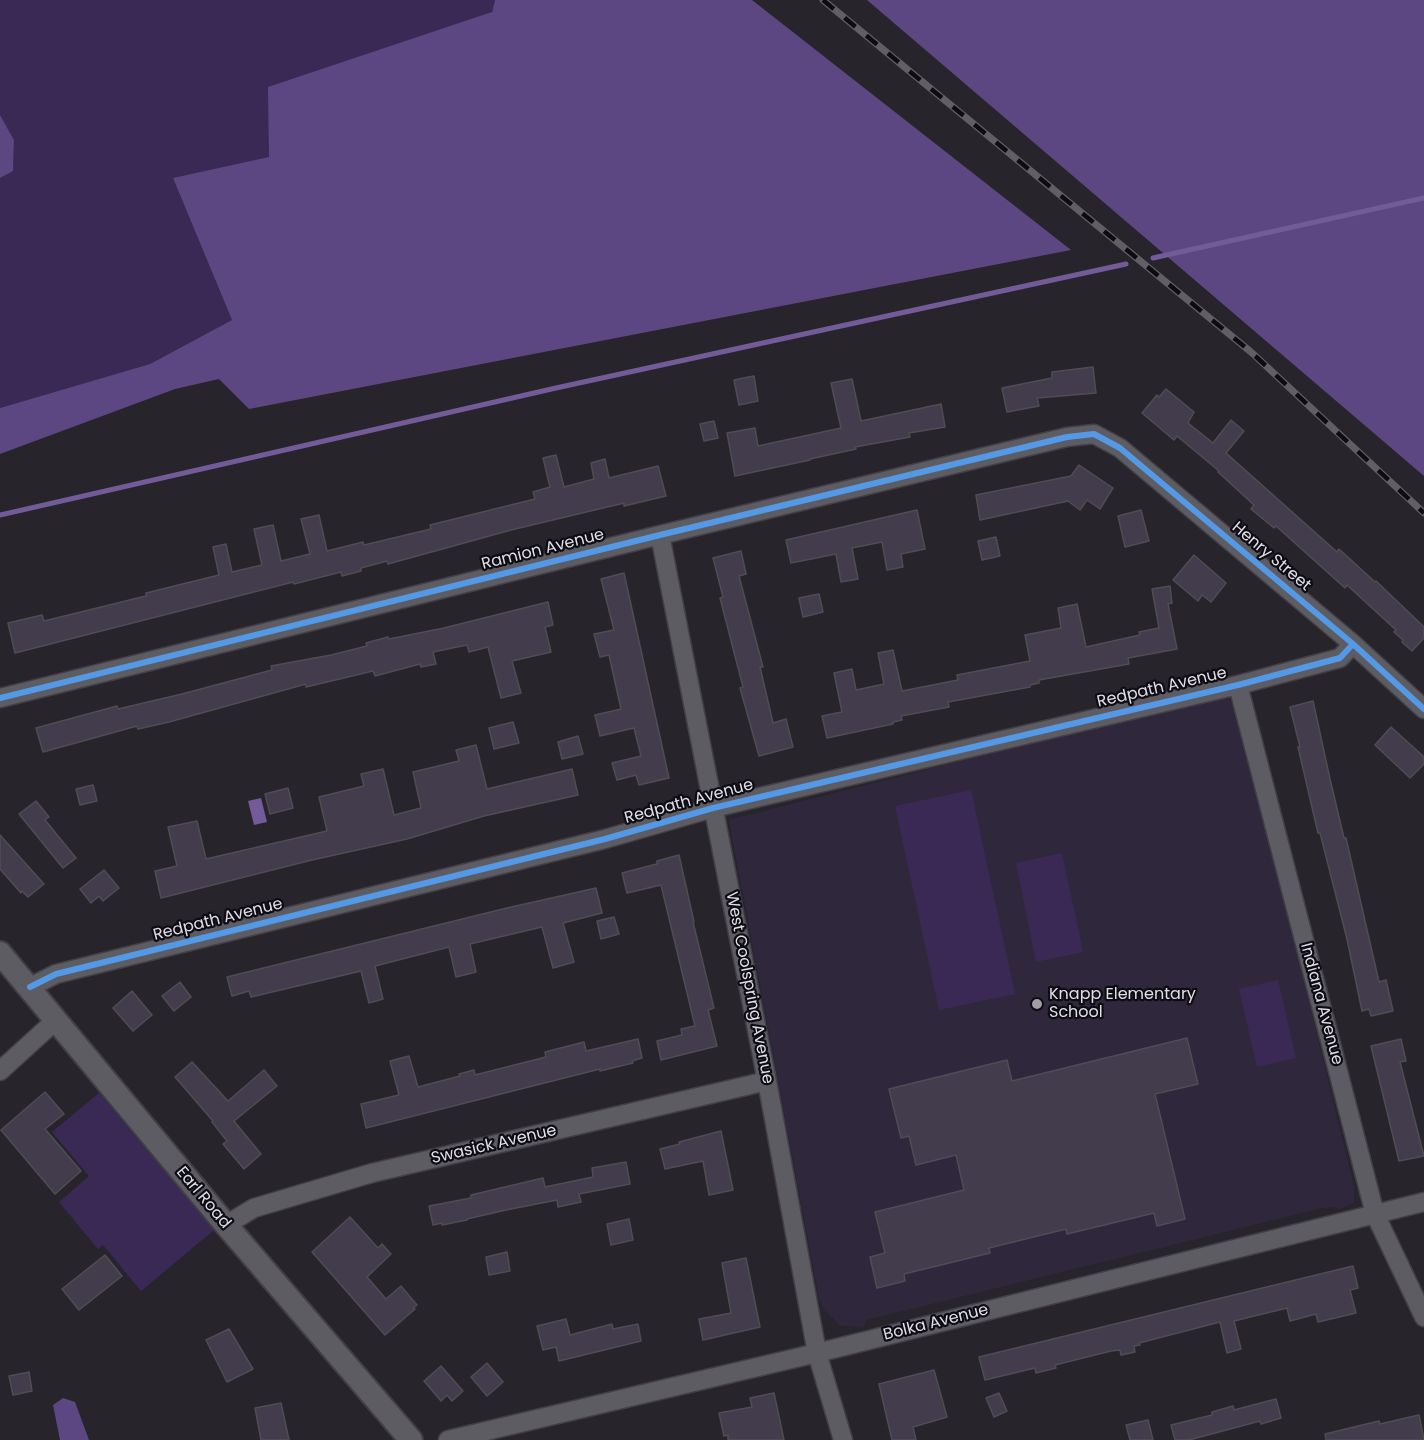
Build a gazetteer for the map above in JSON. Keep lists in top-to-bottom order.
{
  "streets": {
    "street": [
      "Ramion Avenue",
      "Henry Street",
      "Redpath Avenue",
      "West Coolspring Avenue",
      "Indiana Avenue",
      "Swasick Avenue",
      "Earl Road",
      "Bolka Avenue"
    ]
  },
  "crossings": [
    ["Ramion Avenue", "Henry Street"],
    ["Ramion Avenue", "West Coolspring Avenue"],
    ["Henry Street", "Redpath Avenue"],
    ["Redpath Avenue", "West Coolspring Avenue"],
    ["Redpath Avenue", "Indiana Avenue"],
    ["Redpath Avenue", "Earl Road"],
    ["West Coolspring Avenue", "Swasick Avenue"],
    ["West Coolspring Avenue", "Bolka Avenue"],
    ["Indiana Avenue", "Bolka Avenue"],
    ["Swasick Avenue", "Earl Road"]
  ],
  "places": ["Knapp Elementary School"]
}
